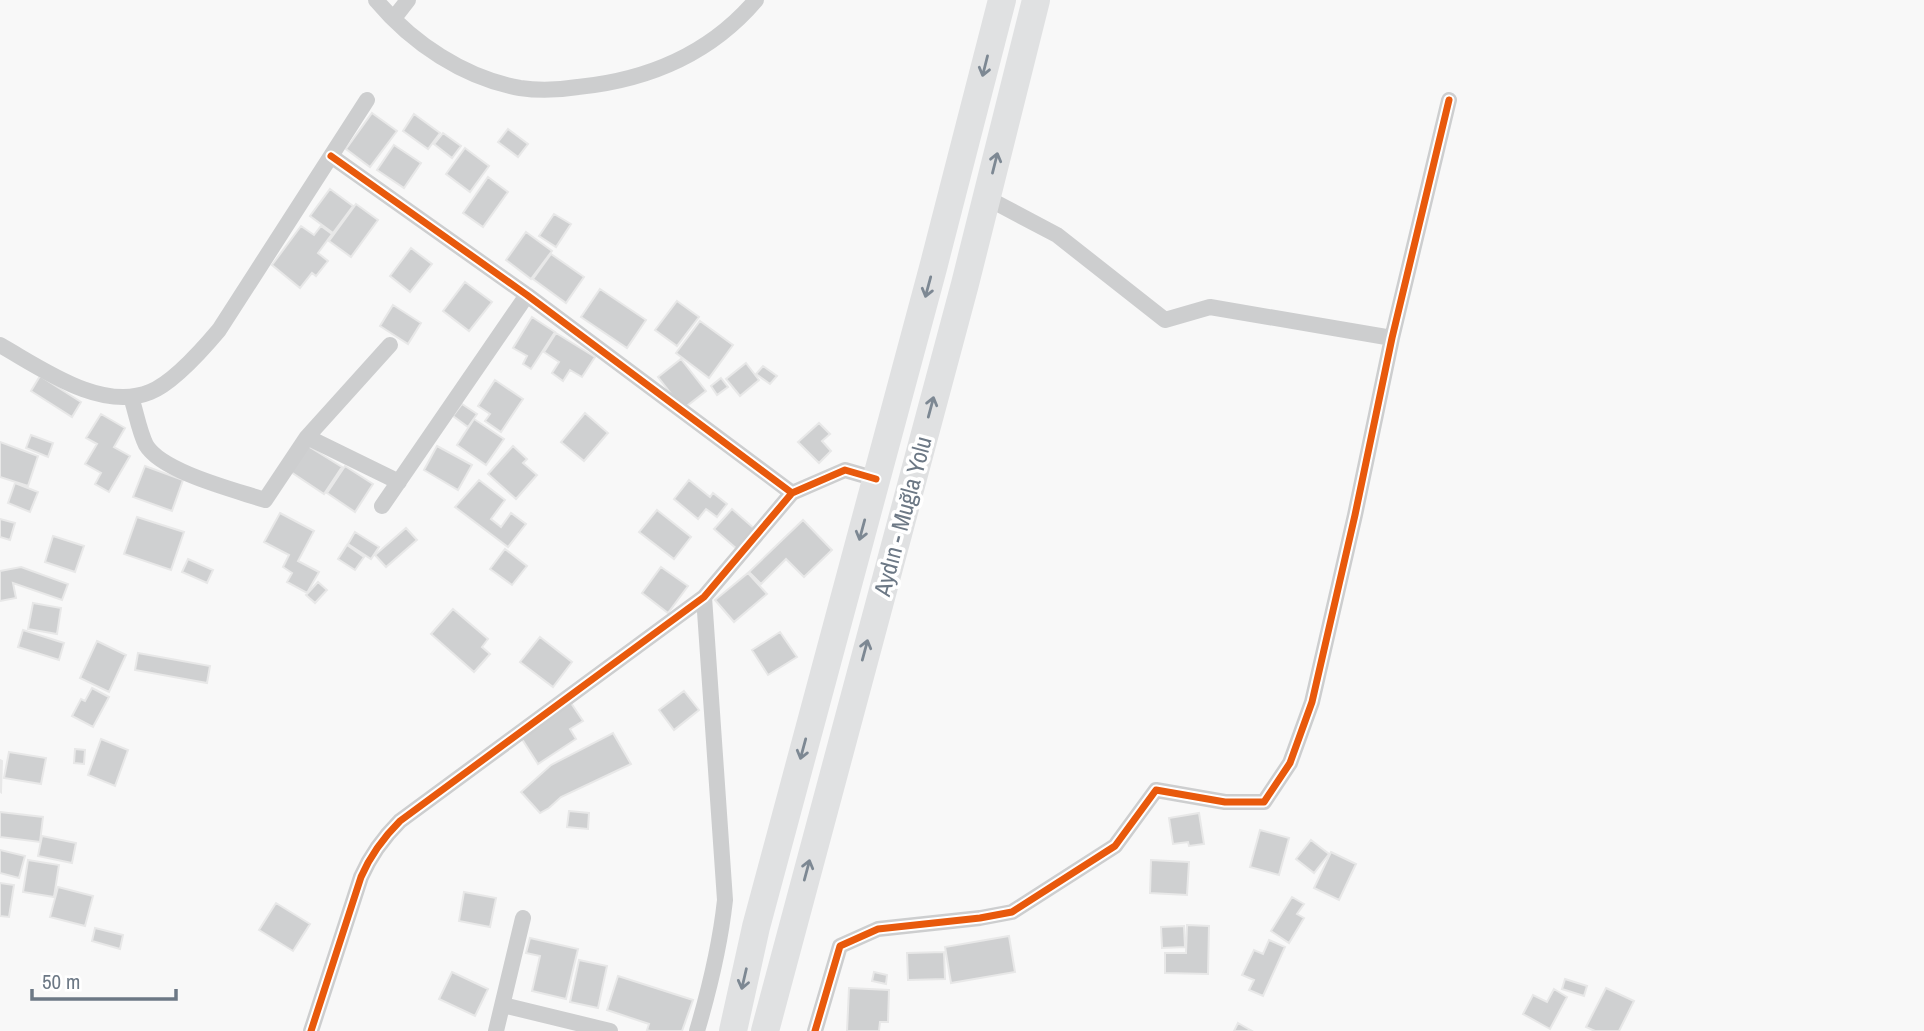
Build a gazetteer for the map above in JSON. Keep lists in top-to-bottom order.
{
  "streets": {
    "highway": ["Aydın - Muğla Yolu"]
  },
  "scale_bar": "50 m"
}
